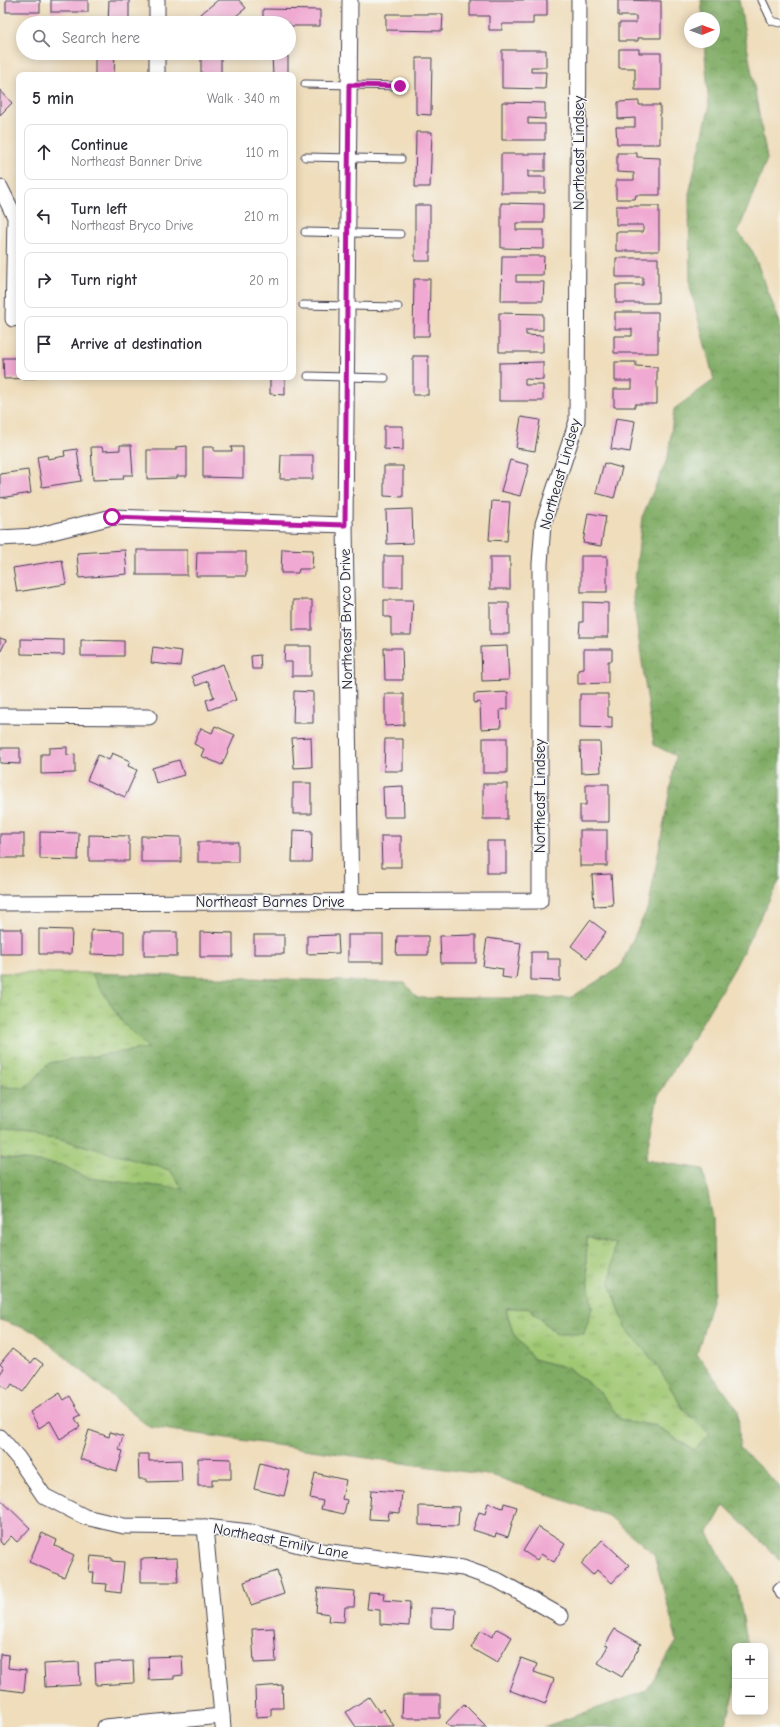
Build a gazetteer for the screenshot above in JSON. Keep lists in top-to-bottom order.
{
  "streets": {
    "street": [
      "Northeast Lindsey",
      "Northeast Bryco Drive",
      "Northeast Barnes Drive",
      "Northeast Emily Lane"
    ]
  },
  "crossings": [
    ["Northeast Lindsey", "Northeast Barnes Drive"],
    ["Northeast Bryco Drive", "Northeast Barnes Drive"]
  ],
  "north": "right",
  "page": {
    "search": "Search here",
    "heading": ["5 min", "Walk · 340 m"],
    "list": [
      ["Continue", "Northeast Banner Drive", "110 m"],
      ["Turn left", "Northeast Bryco Drive", "210 m"],
      ["Turn right", "20 m"],
      "Arrive at destination"
    ],
    "map_buttons": ["+", "−"]
  }
}
